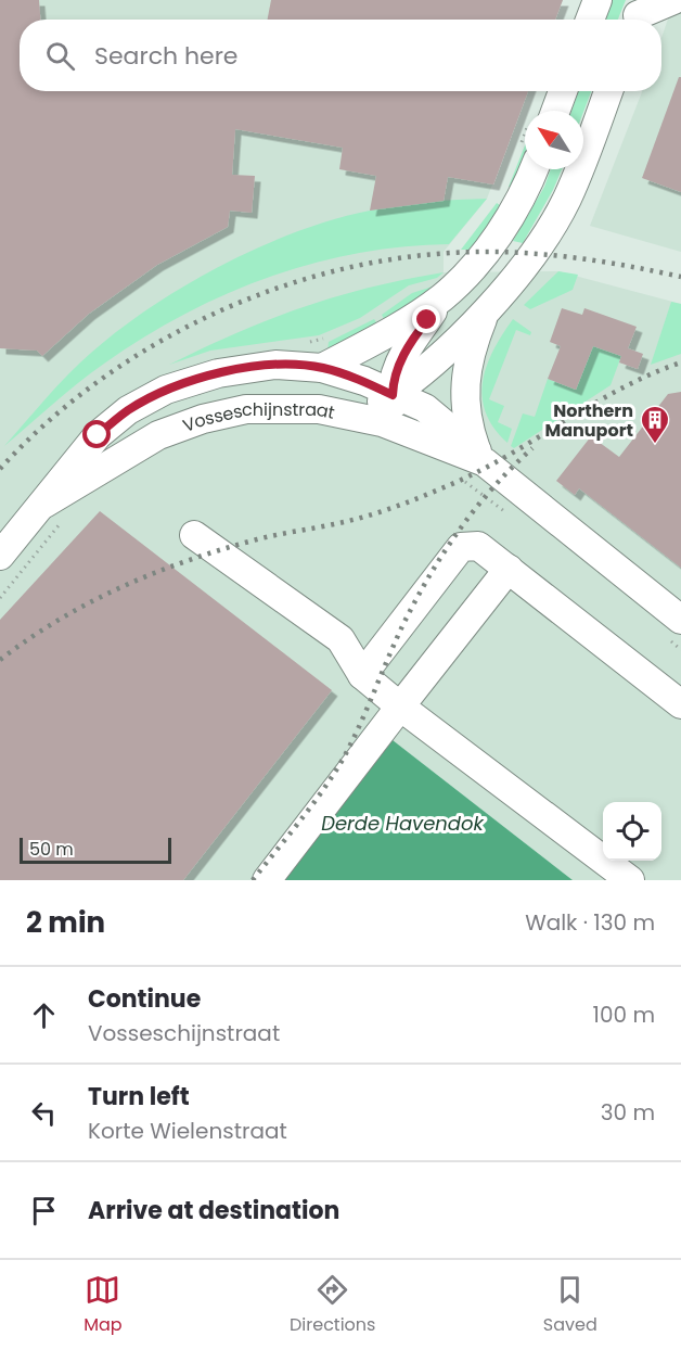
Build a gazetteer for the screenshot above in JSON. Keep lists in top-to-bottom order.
{
  "streets": {
    "street": ["Vosseschijnstraat"]
  },
  "water": ["Derde Havendok"],
  "places": {
    "building": ["Northern Manuport"]
  },
  "scale_bar": "50 m",
  "north": "top left",
  "page": {
    "search": "Search here",
    "scale": "50 m",
    "heading": ["2 min", "Walk · 130 m"],
    "list": [
      ["Continue", "Vosseschijnstraat", "100 m"],
      ["Turn left", "Korte Wielenstraat", "30 m"],
      "Arrive at destination"
    ],
    "nav": ["Map", "Directions", "Saved"]
  }
}
